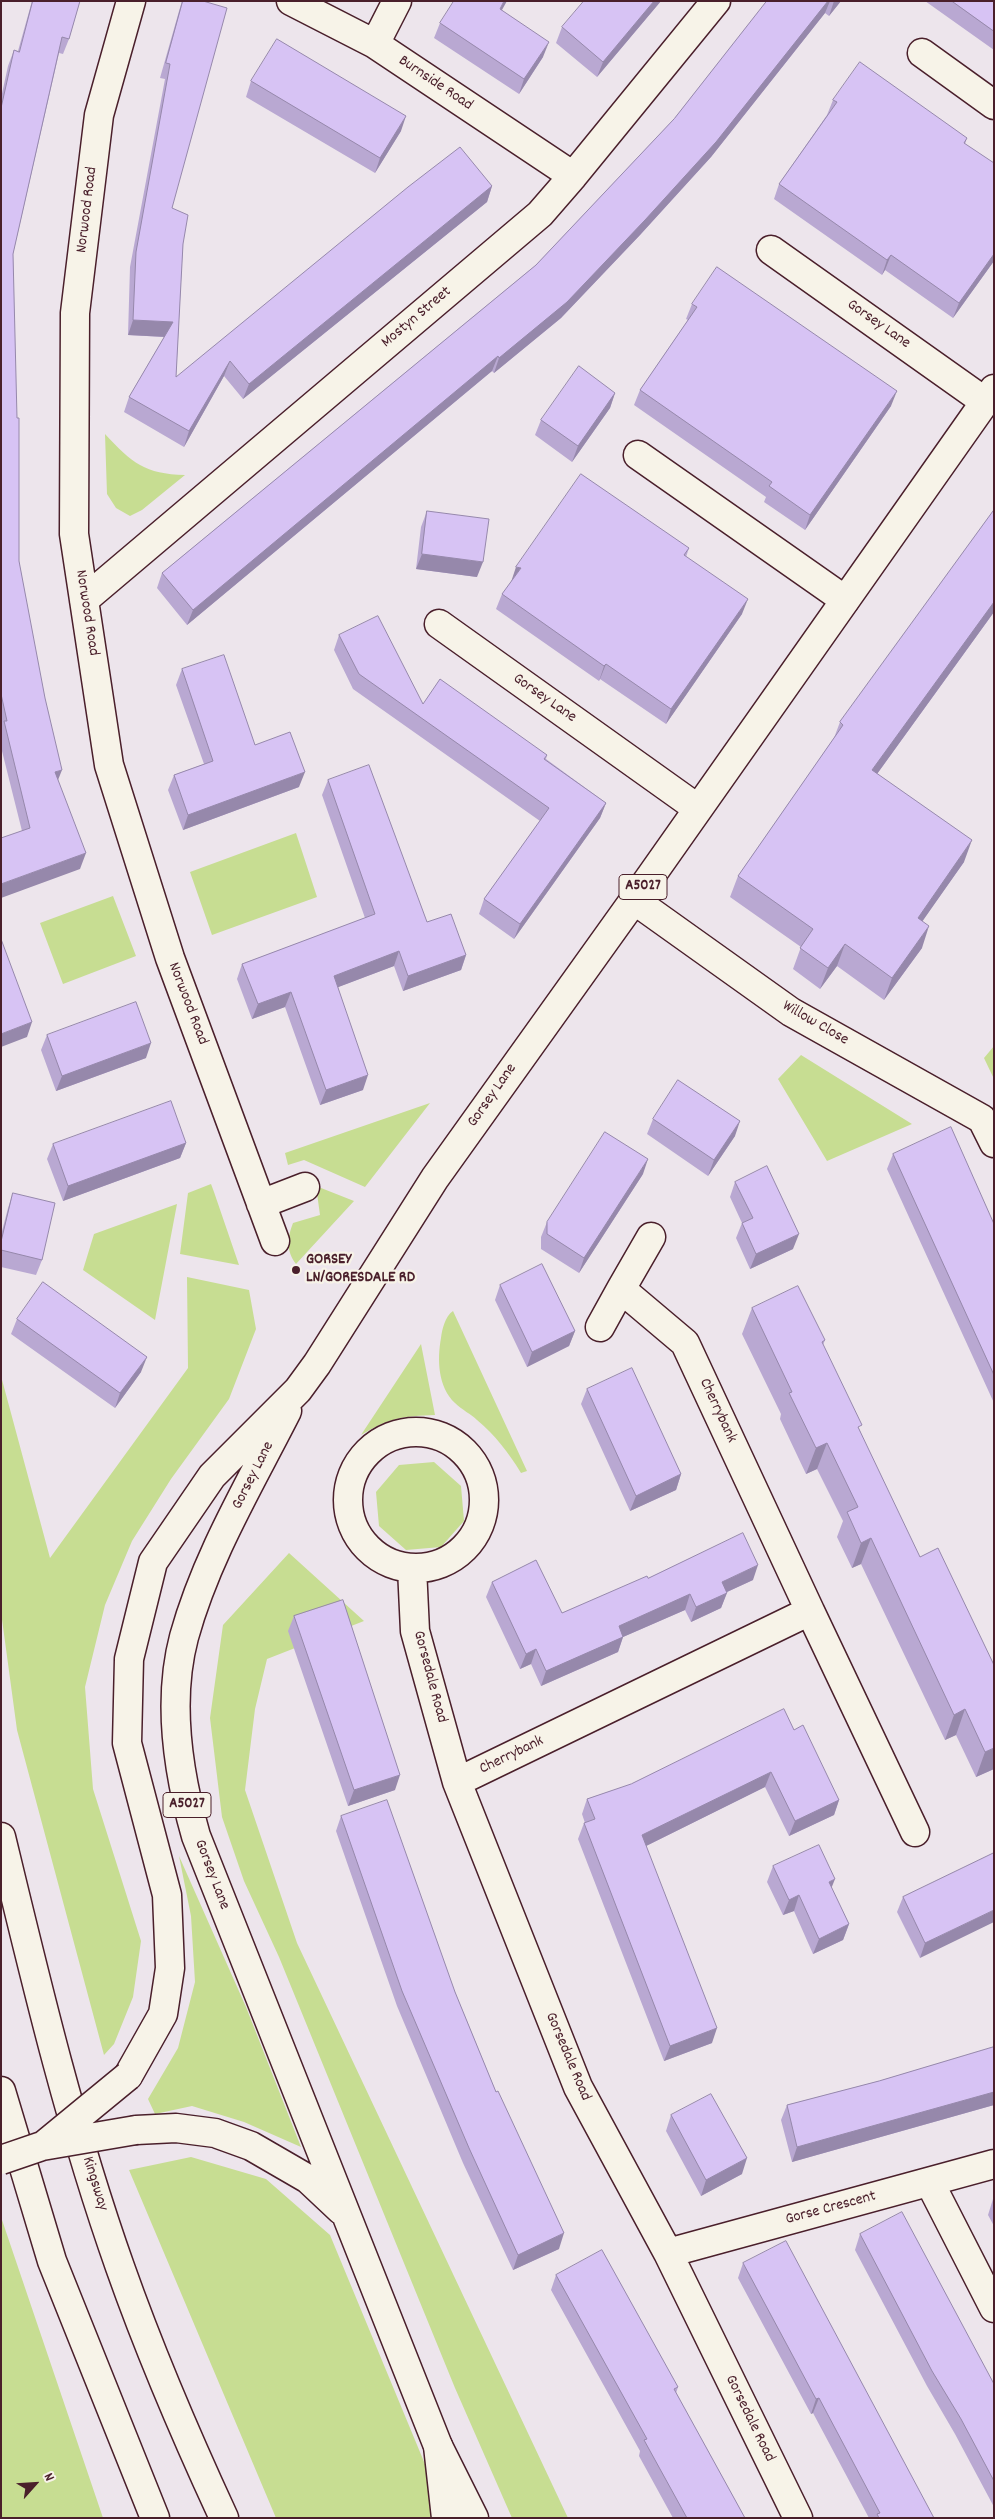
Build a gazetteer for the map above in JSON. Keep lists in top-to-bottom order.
{
  "streets": {
    "main road": [
      "Burnside Road",
      "Norwood Road",
      "Mostyn Street",
      "Gorsey Lane",
      "A5027",
      "Willow Close",
      "Cherrybank",
      "Gorsedale Road",
      "Kingsway",
      "Gorse Crescent"
    ]
  },
  "crossings": [
    ["Burnside Road", "Mostyn Street"],
    ["Norwood Road", "Mostyn Street"],
    ["Gorsey Lane", "Willow Close"],
    ["Cherrybank", "Gorsedale Road"],
    ["Gorsedale Road", "Gorse Crescent"]
  ],
  "places": ["GORSEY LN/GORESDALE RD"],
  "north": "top right"
}
